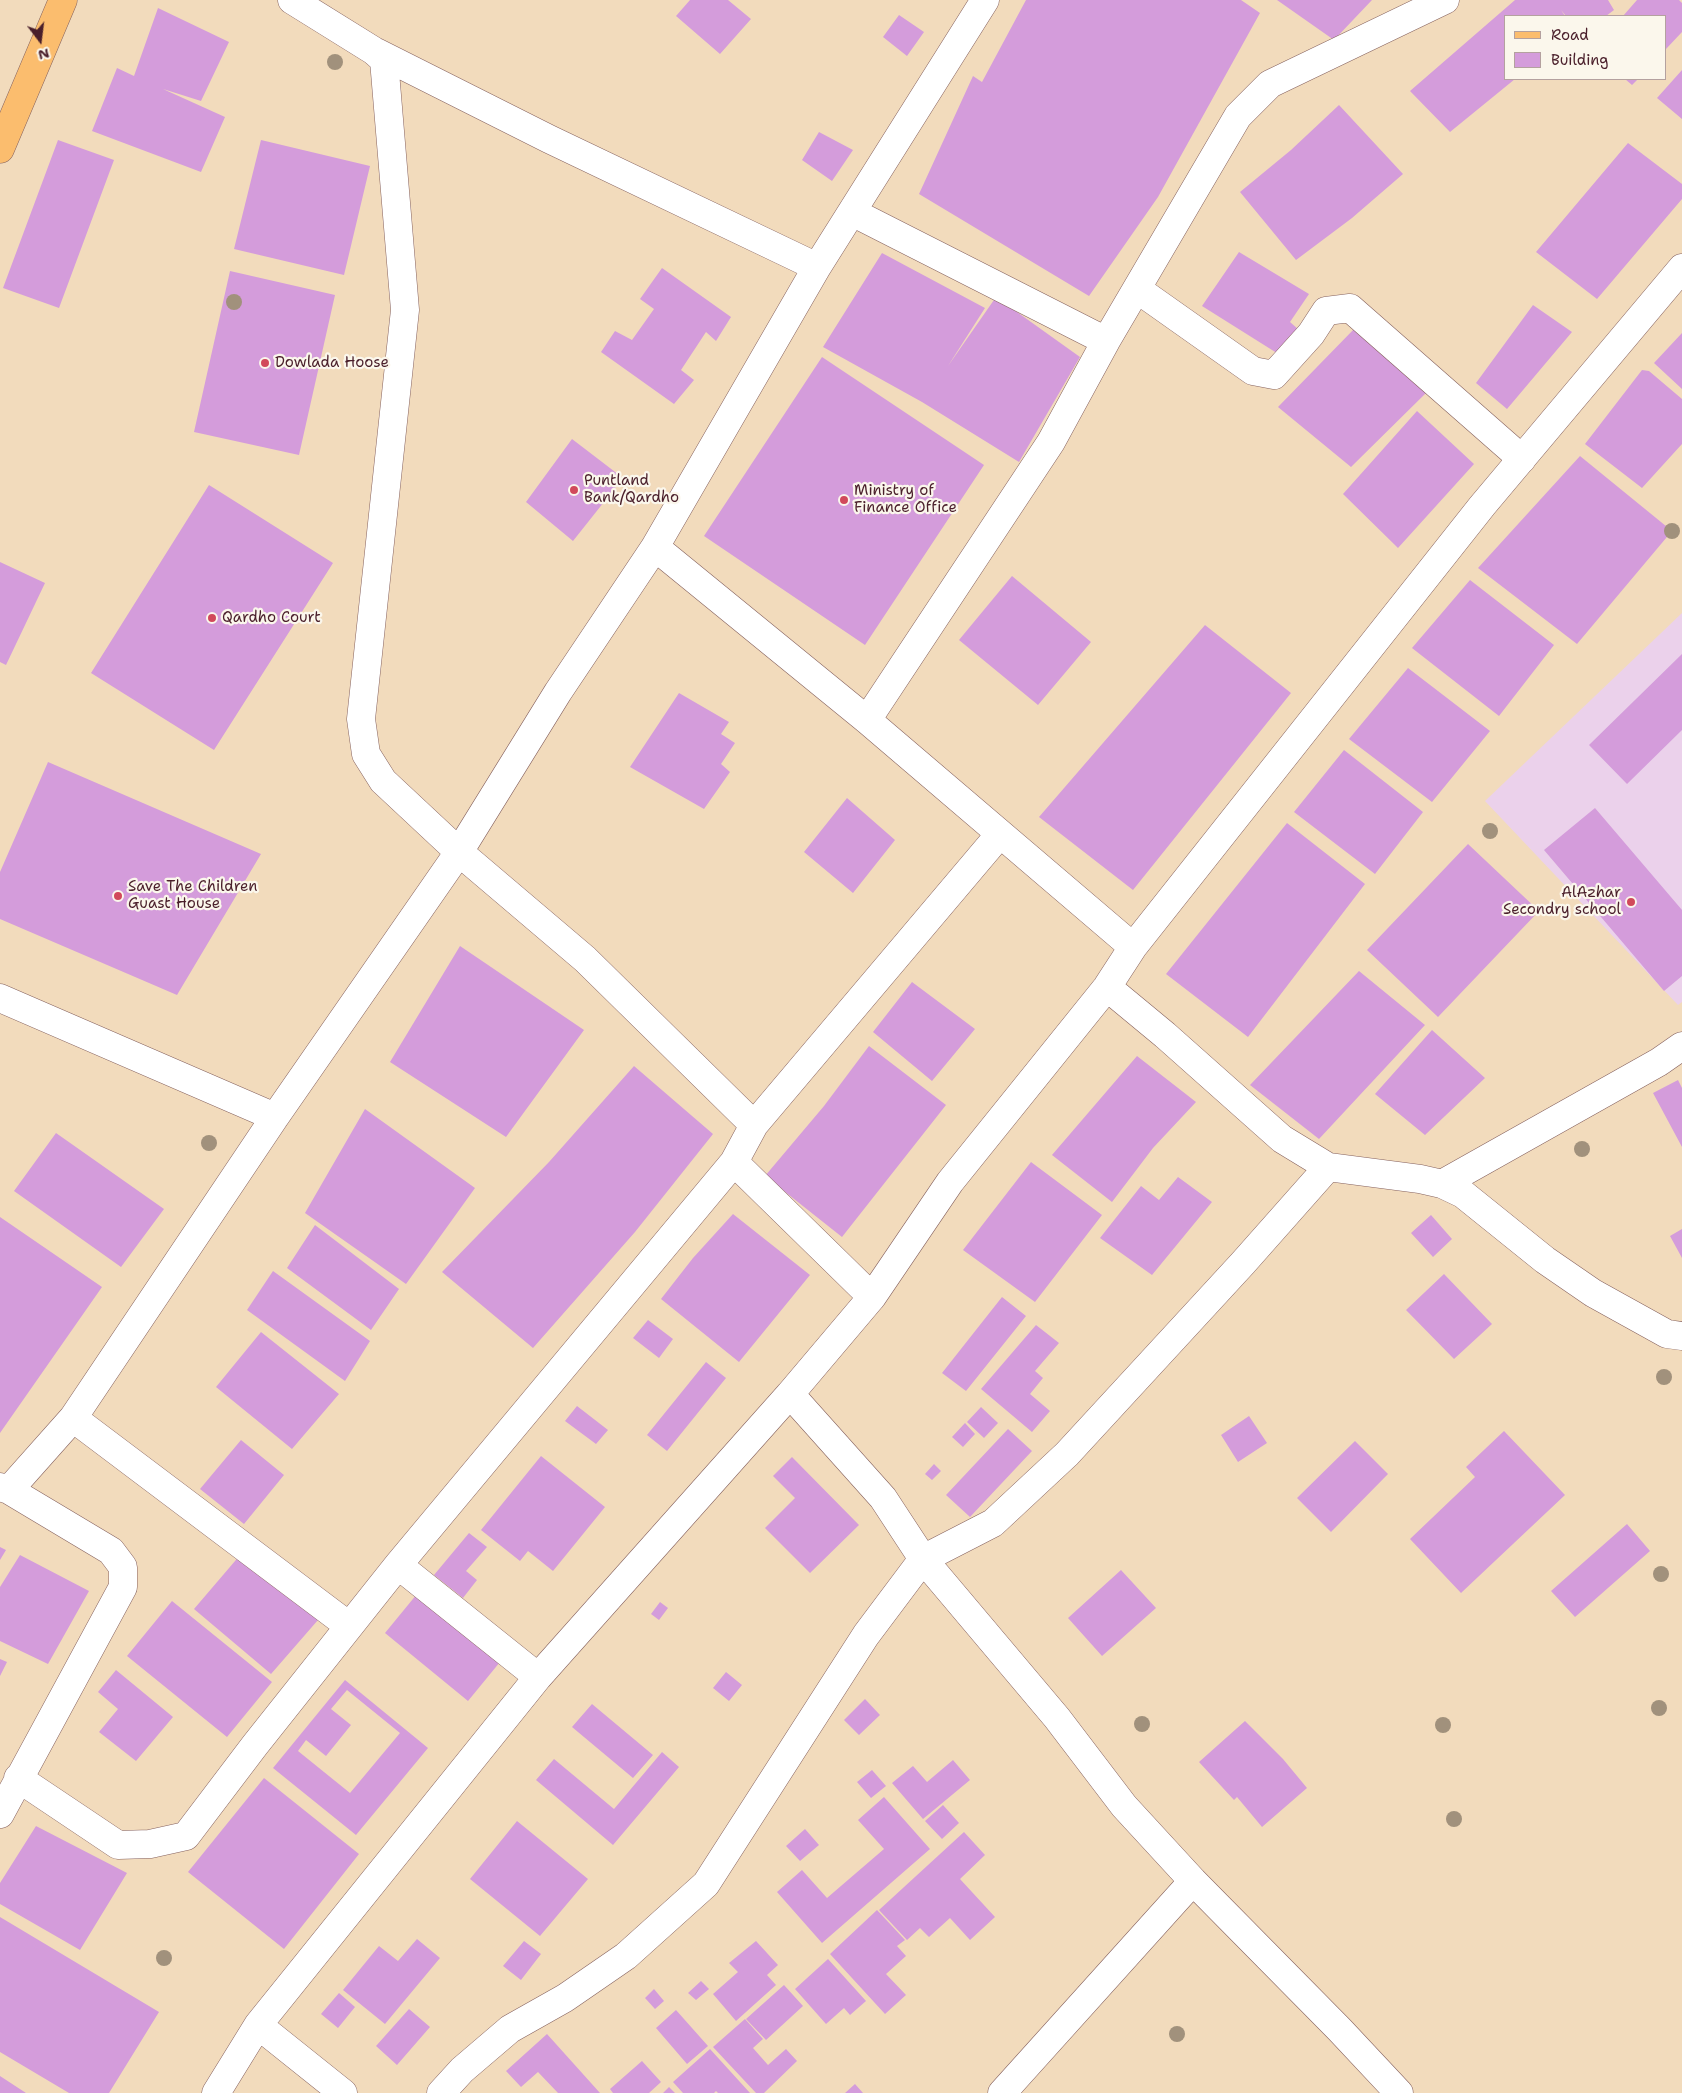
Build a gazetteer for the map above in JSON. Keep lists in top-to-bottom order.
{
  "places": [
    "Dowlada Hoose",
    "Puntland Bank/Qardho",
    "Ministry of Finance Office",
    "Qardho Court",
    "Save The Children Guast House",
    "AlAzhar Secondry school"
  ],
  "legend": ["Road", "Building"],
  "north": "bottom"
}
